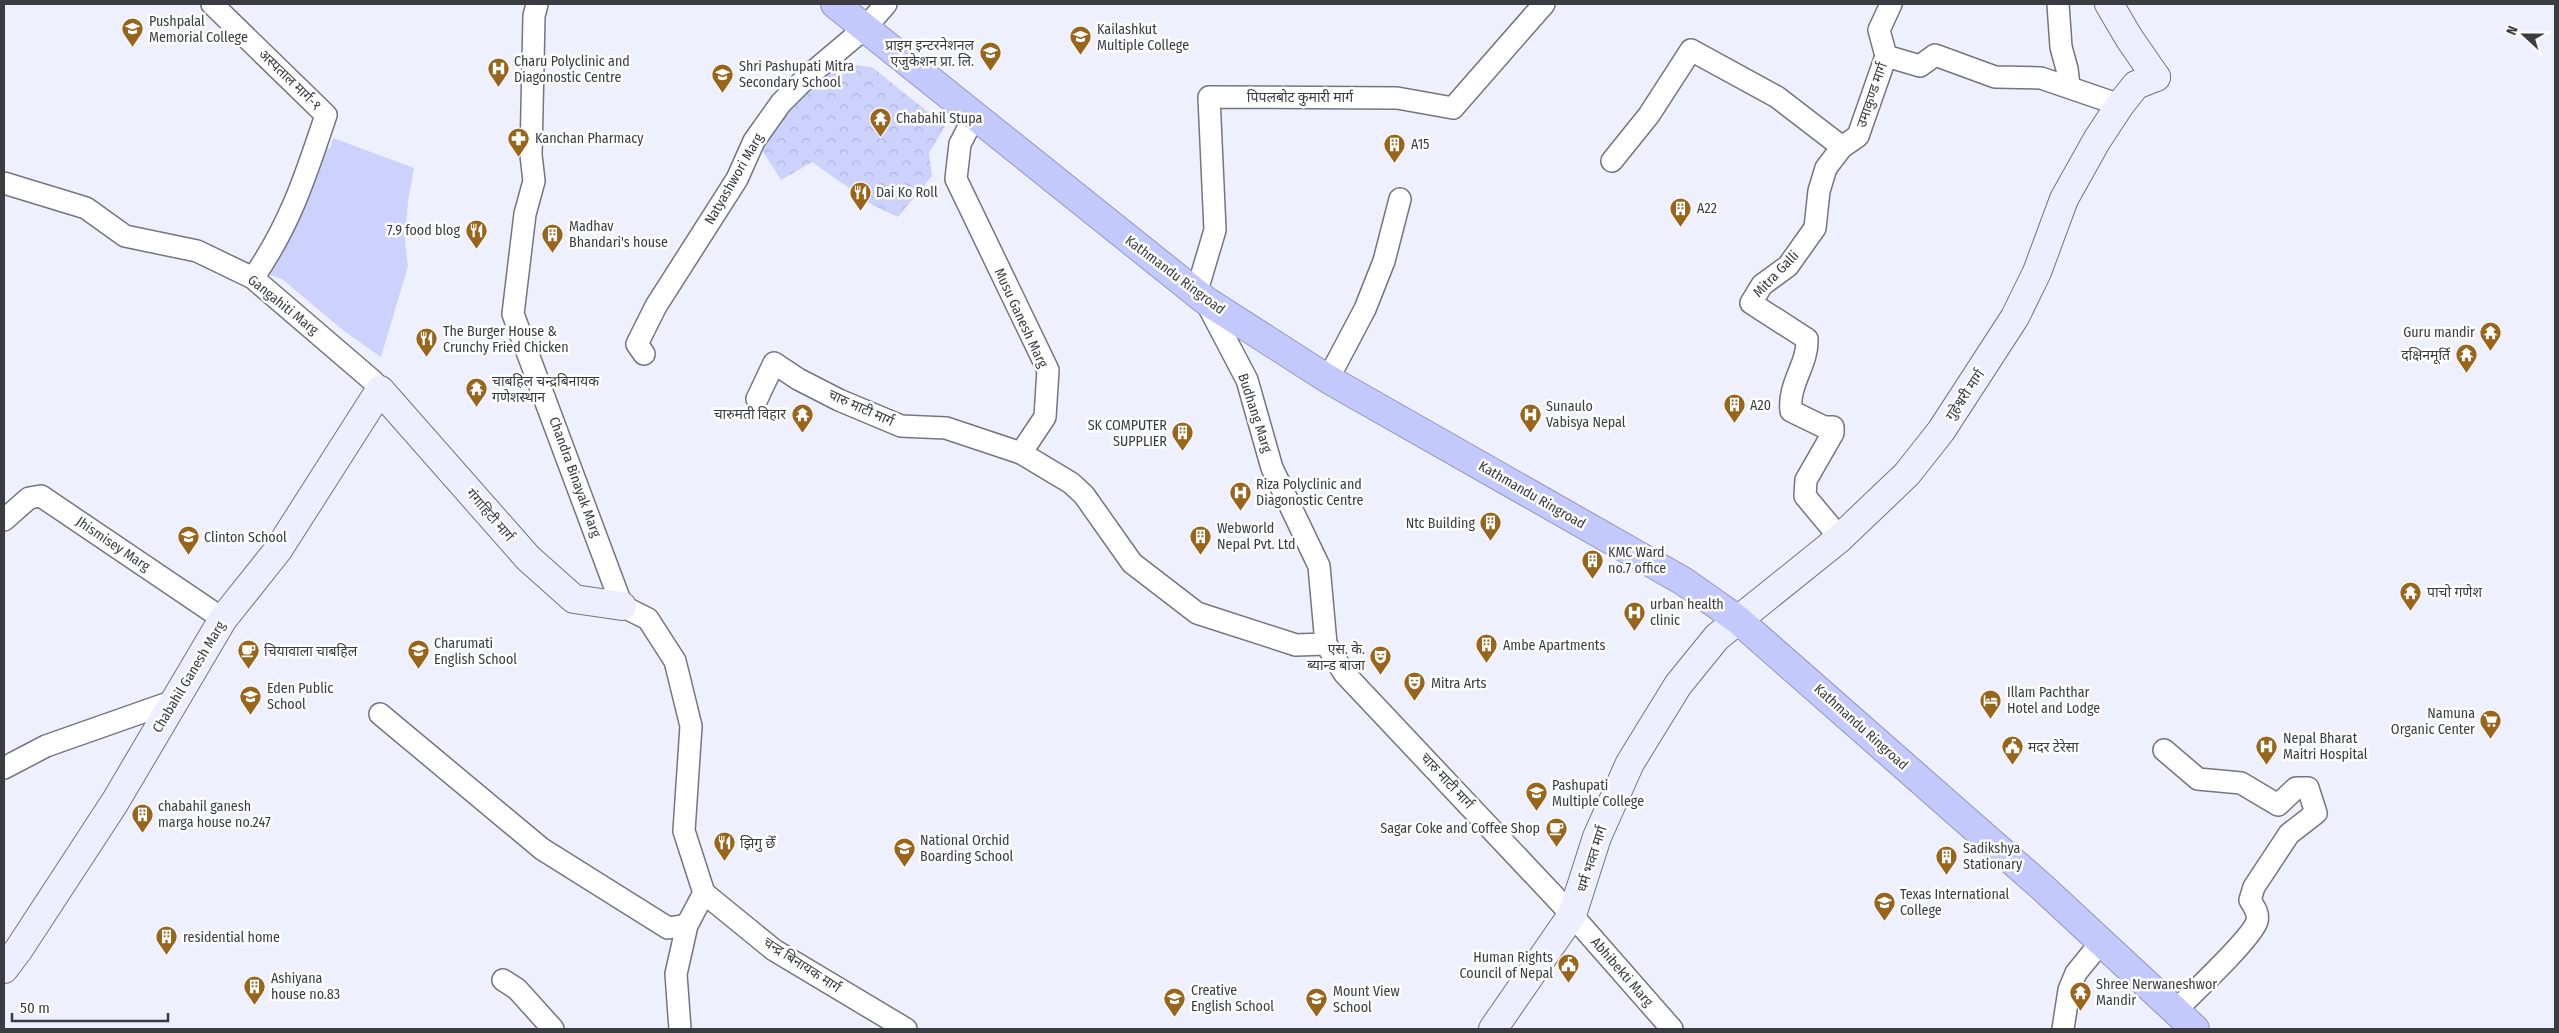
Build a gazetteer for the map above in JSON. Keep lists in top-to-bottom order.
{
  "streets": {
    "highway": ["Kathmandu Ringroad"],
    "main road": [
      "गुहेश्वरी मार्ग",
      "गंगाहिटी मार्ग",
      "Chabahil Ganesh Marg",
      "धर्म भक्त मार्ग"
    ],
    "street": [
      "अस्पताल मार्ग-१",
      "उमाकुण्ड मार्ग",
      "पिपलबोट कुमारी मार्ग",
      "Natyashwori Marg",
      "Mitra Galli",
      "Gangahiti Marg",
      "Musu Ganesh Marg",
      "चारु माटी मार्ग",
      "Budhang Marg",
      "Chandra Binayak Marg",
      "Jhismisey Marg",
      "चन्द्र बिनायक मार्ग",
      "Abhibekti Marg"
    ]
  },
  "crossings": [
    ["अस्पताल मार्ग-१", "Gangahiti Marg"],
    ["उमाकुण्ड मार्ग", "Mitra Galli"],
    ["उमाकुण्ड मार्ग", "गुहेश्वरी मार्ग"],
    ["पिपलबोट कुमारी मार्ग", "Kathmandu Ringroad"],
    ["पिपलबोट कुमारी मार्ग", "Budhang Marg"],
    ["Natyashwori Marg", "Kathmandu Ringroad"],
    ["Mitra Galli", "गुहेश्वरी मार्ग"],
    ["Kathmandu Ringroad", "Musu Ganesh Marg"],
    ["Kathmandu Ringroad", "गुहेश्वरी मार्ग"],
    ["Kathmandu Ringroad", "Budhang Marg"],
    ["Gangahiti Marg", "गंगाहिटी मार्ग"],
    ["Gangahiti Marg", "Chabahil Ganesh Marg"],
    ["Musu Ganesh Marg", "चारु माटी मार्ग"],
    ["गुहेश्वरी मार्ग", "धर्म भक्त मार्ग"],
    ["चारु माटी मार्ग", "Budhang Marg"],
    ["चारु माटी मार्ग", "धर्म भक्त मार्ग"],
    ["चारु माटी मार्ग", "Abhibekti Marg"],
    ["Chandra Binayak Marg", "गंगाहिटी मार्ग"],
    ["गंगाहिटी मार्ग", "Chabahil Ganesh Marg"],
    ["Jhismisey Marg", "Chabahil Ganesh Marg"],
    ["धर्म भक्त मार्ग", "Abhibekti Marg"]
  ],
  "places": {
    "school or university": [
      "Pushpalal Memorial College",
      "Kailashkut Multiple College",
      "प्राइम इन्टरनेशनल एजुकेशन प्रा. लि.",
      "Shri Pashupati Mitra Secondary School",
      "Clinton School",
      "Charumati English School",
      "Eden Public School",
      "Pashupati Multiple College",
      "National Orchid Boarding School",
      "Texas International College",
      "Creative English School",
      "Mount View School"
    ],
    "hospital": [
      "Charu Polyclinic and Diagonostic Centre",
      "Sunaulo Vabisya Nepal",
      "Riza Polyclinic and Diagonostic Centre",
      "urban health clinic",
      "Nepal Bharat Maitri Hospital"
    ],
    "temple": [
      "Chabahil Stupa",
      "Guru mandir",
      "दक्षिनमूर्ति",
      "चाबहिल चन्द्रबिनायक गणेशस्थान",
      "चारुमती विहार",
      "पाचो गणेश",
      "Shree Nerwaneshwor Mandir"
    ],
    "pharmacy": ["Kanchan Pharmacy"],
    "building": [
      "A15",
      "A22",
      "Madhav Bhandari's house",
      "A20",
      "SK COMPUTER SUPPLIER",
      "Ntc Building",
      "Webworld Nepal Pvt. Ltd",
      "KMC Ward no.7 office",
      "Ambe Apartments",
      "chabahil ganesh marga house no.247",
      "Sadikshya Stationary",
      "residential home",
      "Ashiyana house no.83"
    ],
    "restaurant": [
      "Dai Ko Roll",
      "7.9 food blog",
      "The Burger House & Crunchy Fried Chicken",
      "झिगु छेँ"
    ],
    "cafe": ["चियावाला चाबहिल", "Sagar Coke and Coffee Shop"],
    "theatre": ["एस. के. ब्यान्ड बाजा", "Mitra Arts"],
    "hotel": ["Illam Pachthar Hotel and Lodge"],
    "supermarket": ["Namuna Organic Center"],
    "public building": ["मदर टेरेसा", "Human Rights Council of Nepal"]
  },
  "scale_bar": "50 m",
  "north": "left"
}
